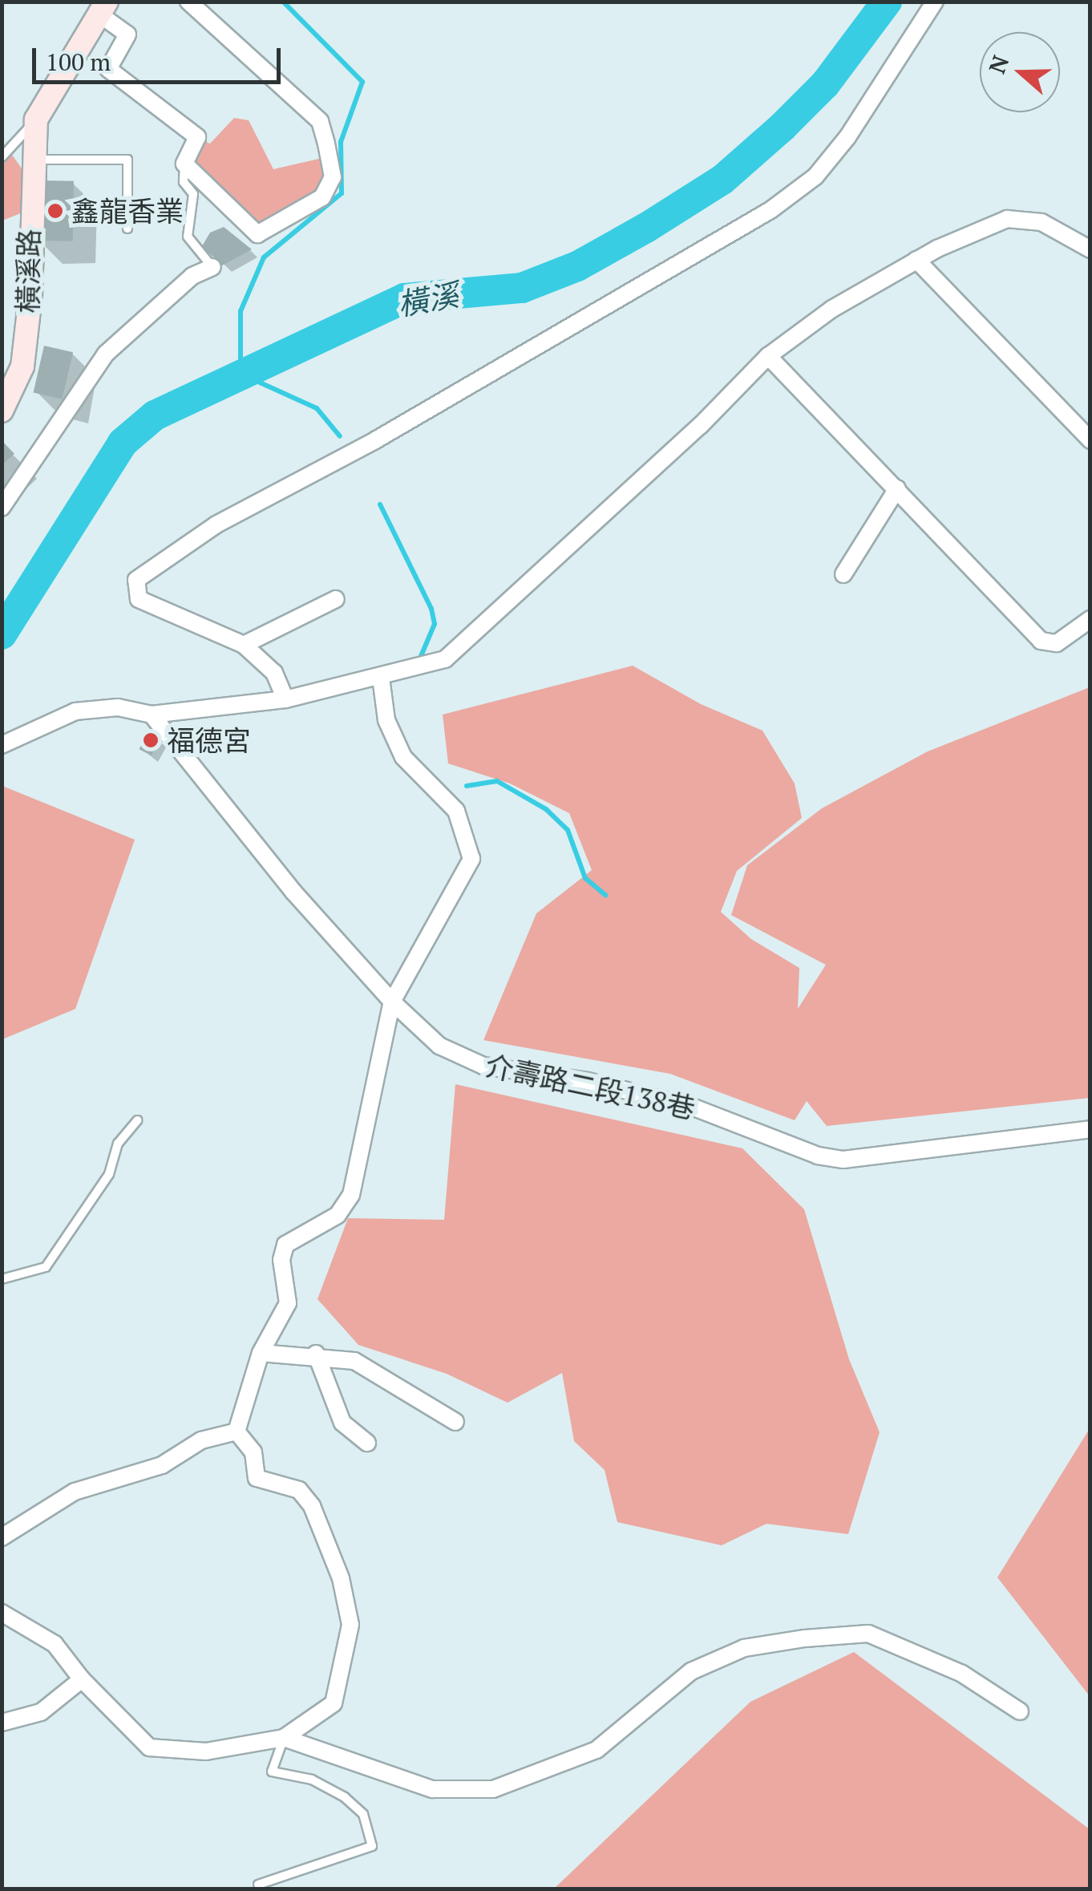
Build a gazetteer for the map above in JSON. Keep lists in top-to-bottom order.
{
  "streets": {
    "main road": ["橫溪路"],
    "street": ["介壽路二段138巷"]
  },
  "water": ["橫溪"],
  "places": ["鑫龍香業", "福德宮"],
  "scale_bar": "100 m",
  "north": "left"
}
